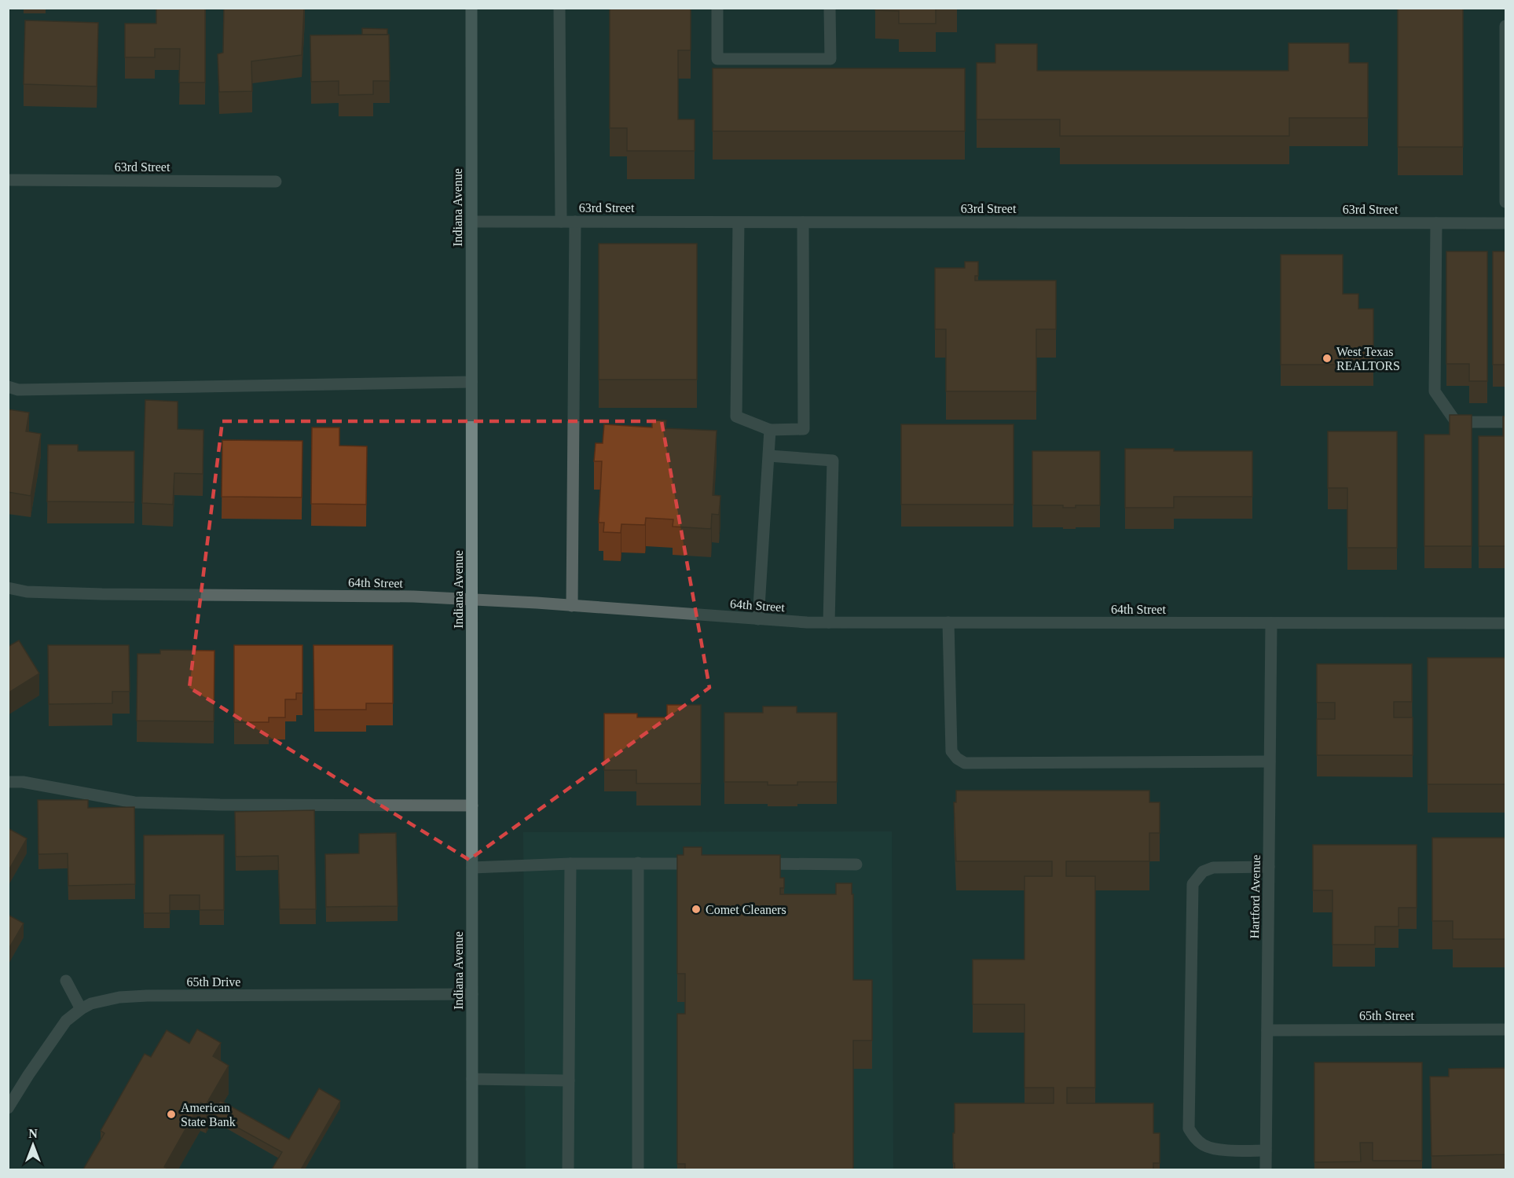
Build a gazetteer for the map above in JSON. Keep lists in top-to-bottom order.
{
  "streets": {
    "main road": ["Indiana Avenue"],
    "street": [
      "63rd Street",
      "64th Street",
      "Hartford Avenue",
      "65th Drive",
      "65th Street"
    ]
  },
  "crossings": [
    ["63rd Street", "Indiana Avenue"],
    ["Indiana Avenue", "64th Street"],
    ["Indiana Avenue", "65th Drive"],
    ["64th Street", "Hartford Avenue"],
    ["Hartford Avenue", "65th Street"]
  ],
  "places": ["West Texas REALTORS", "Comet Cleaners", "American State Bank"],
  "north": "top"
}
